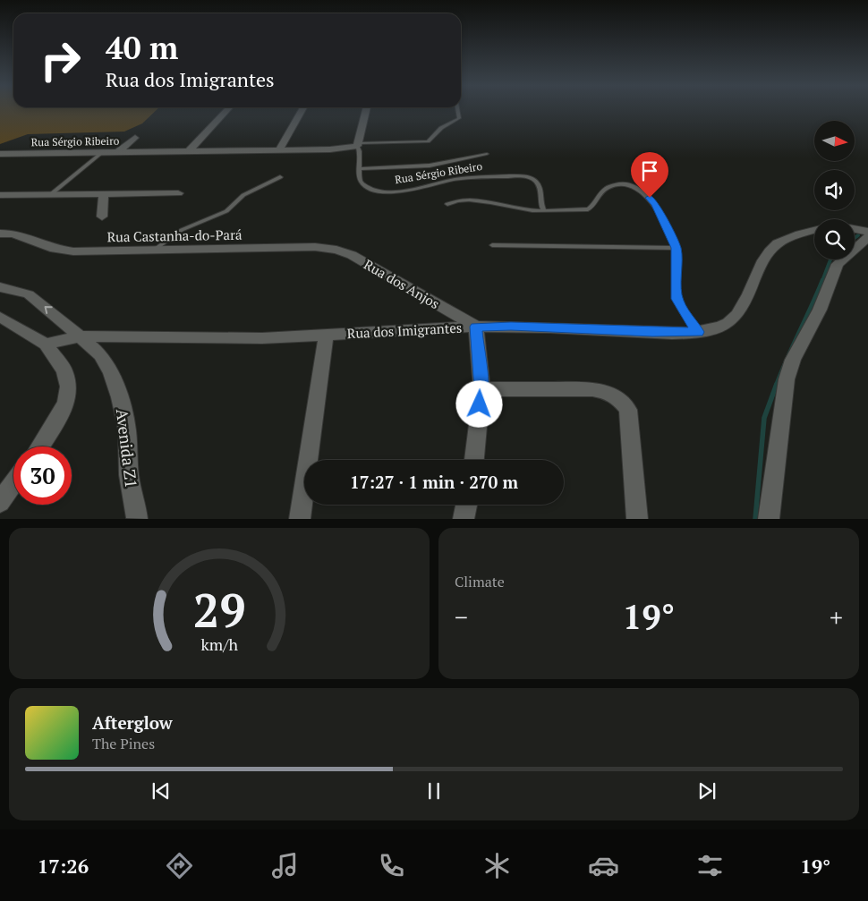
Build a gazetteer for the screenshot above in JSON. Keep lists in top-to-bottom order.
{
  "streets": {
    "street": [
      "Rua Sérgio Ribeiro",
      "Rua Castanha-do-Pará",
      "Rua dos Anjos",
      "Rua dos Imigrantes",
      "Avenida Z1"
    ]
  },
  "crossings": [
    ["Rua Castanha-do-Pará", "Rua dos Anjos"],
    ["Rua dos Anjos", "Rua dos Imigrantes"],
    ["Rua dos Imigrantes", "Avenida Z1"]
  ],
  "north": "right",
  "page": {
    "turn": ["40 m", "Rua dos Imigrantes"],
    "limit": "30",
    "trip": "17:27 · 1 min · 270 m",
    "tile": "Climate",
    "heat": ["−", "19°", "+"],
    "song": ["Afterglow", "The Pines"],
    "tabs": ["17:26", "19°"],
    "gauge": ["29", "km/h"]
  }
}
